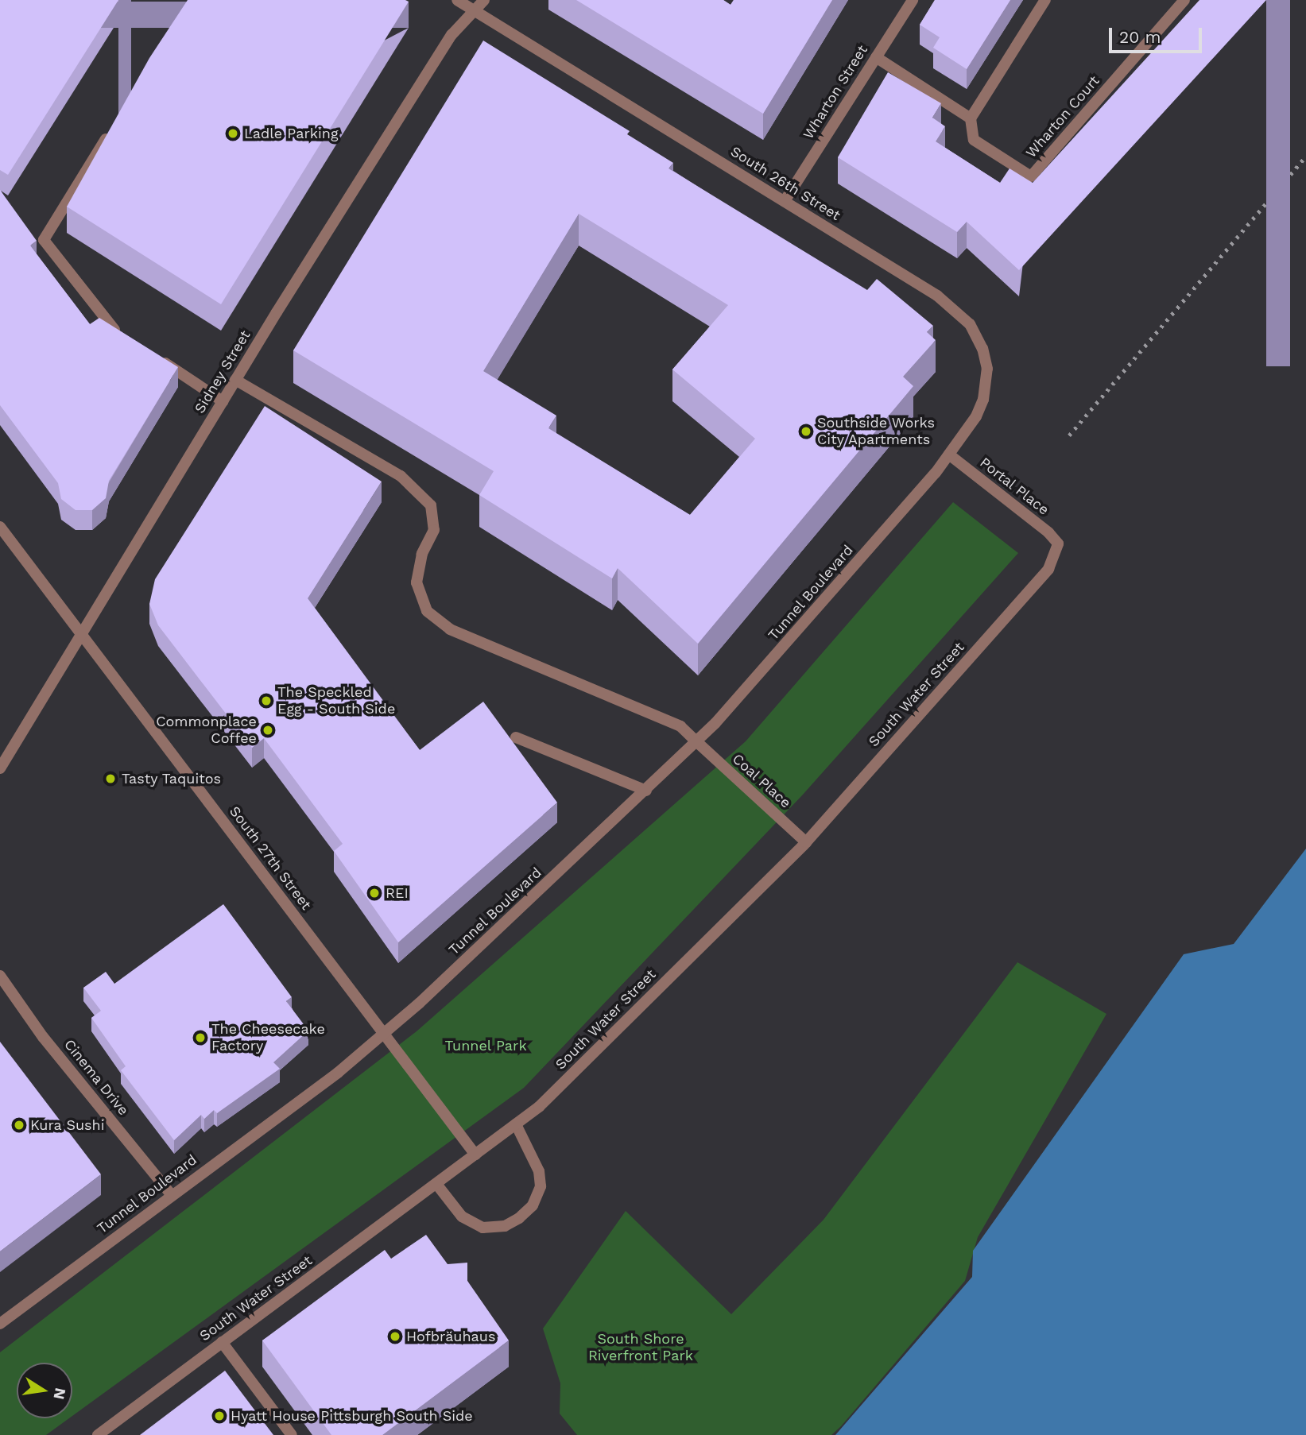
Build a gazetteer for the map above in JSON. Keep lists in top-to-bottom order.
{
  "streets": {
    "street": [
      "Wharton Street",
      "Wharton Court",
      "South 26th Street",
      "Sidney Street",
      "Portal Place",
      "Tunnel Boulevard",
      "South Water Street",
      "Coal Place",
      "South 27th Street",
      "Cinema Drive"
    ]
  },
  "crossings": [
    ["Wharton Street", "South 26th Street"],
    ["South 26th Street", "Sidney Street"],
    ["South 26th Street", "Portal Place"],
    ["South 26th Street", "Tunnel Boulevard"],
    ["Sidney Street", "Coal Place"],
    ["Sidney Street", "South 27th Street"],
    ["Portal Place", "Tunnel Boulevard"],
    ["Portal Place", "South Water Street"],
    ["Tunnel Boulevard", "Coal Place"],
    ["Tunnel Boulevard", "South 27th Street"],
    ["Tunnel Boulevard", "Cinema Drive"],
    ["South Water Street", "Coal Place"],
    ["South Water Street", "South 27th Street"]
  ],
  "parks": ["Tunnel Park", "South Shore Riverfront Park"],
  "places": [
    "Ladle Parking",
    "Southside Works City Apartments",
    "The Speckled Egg - South Side",
    "Commonplace Coffee",
    "Tasty Taquitos",
    "REI",
    "The Cheesecake Factory",
    "Kura Sushi",
    "Hofbräuhaus",
    "Hyatt House Pittsburgh South Side"
  ],
  "scale_bar": "20 m",
  "north": "right"
}
